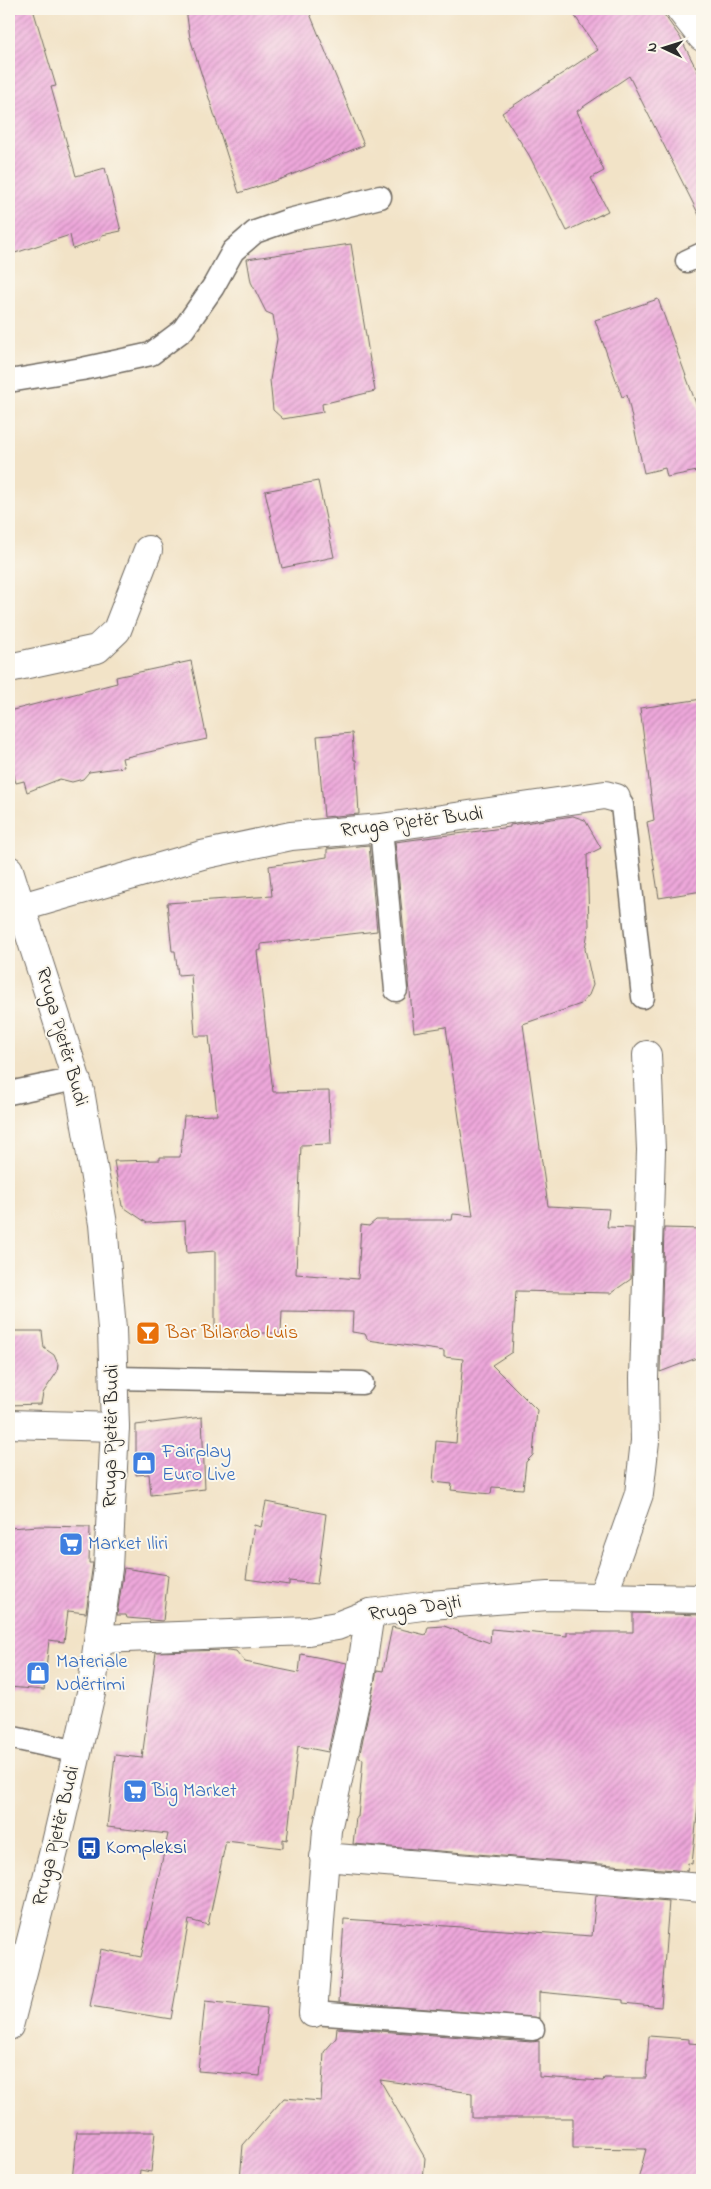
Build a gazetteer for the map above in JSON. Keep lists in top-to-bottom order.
{
  "streets": {
    "street": ["Rruga Pjetër Budi", "Rruga Dajti"]
  },
  "crossings": [
    ["Rruga Pjetër Budi", "Rruga Dajti"]
  ],
  "places": {
    "bar": ["Bar Bilardo Luis"],
    "shop": ["Fairplay Euro Live", "Materiale Ndërtimi"],
    "supermarket": ["Market Iliri", "Big Market"],
    "bus stop": ["Kompleksi"]
  },
  "north": "left"
}
